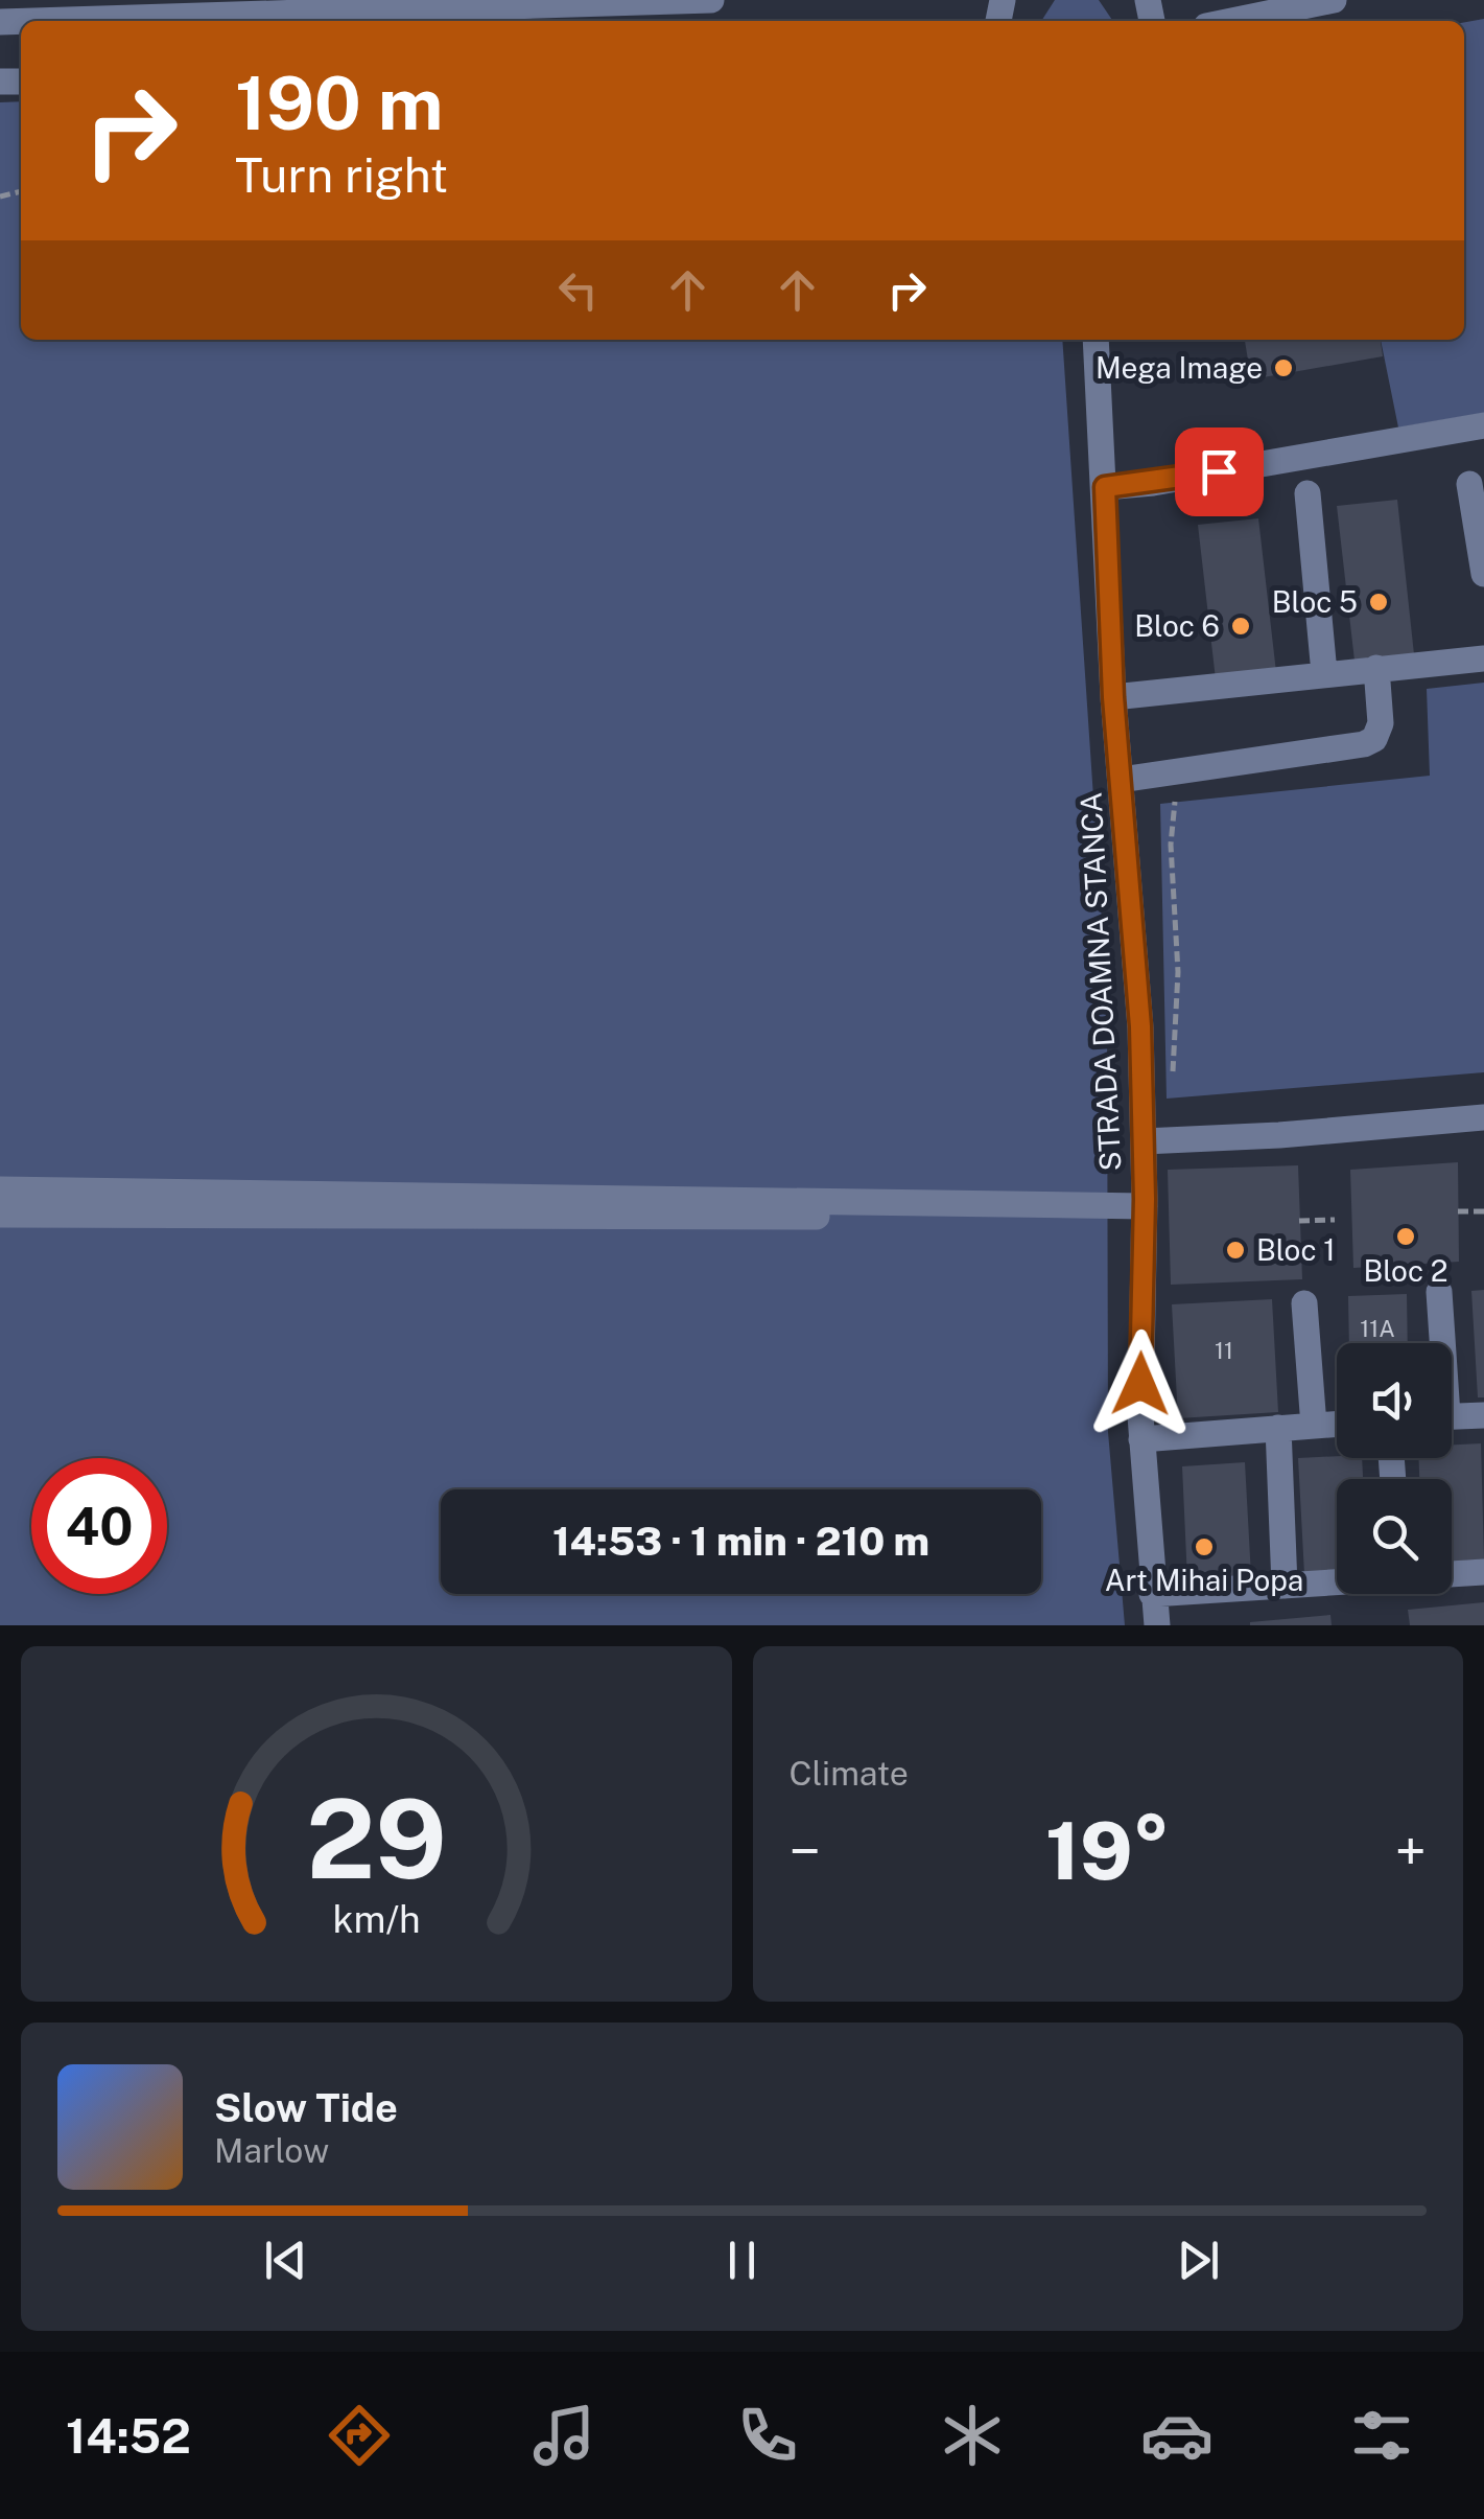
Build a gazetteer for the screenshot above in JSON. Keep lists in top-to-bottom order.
{
  "streets": {
    "street": ["STRADA DOAMNA STANCA"]
  },
  "places": [
    "Mega Image",
    "Bloc 5",
    "Bloc 6",
    "Bloc 2",
    "Bloc 1",
    "Art Mihai Popa"
  ],
  "house_numbers": ["11A", "11"],
  "page": {
    "turn": ["190 m", "Turn right"],
    "limit": "40",
    "trip": "14:53 · 1 min · 210 m",
    "tile": "Climate",
    "heat": ["−", "19°", "+"],
    "song": ["Slow Tide", "Marlow"],
    "tabs": "14:52",
    "gauge": ["29", "km/h"]
  }
}
